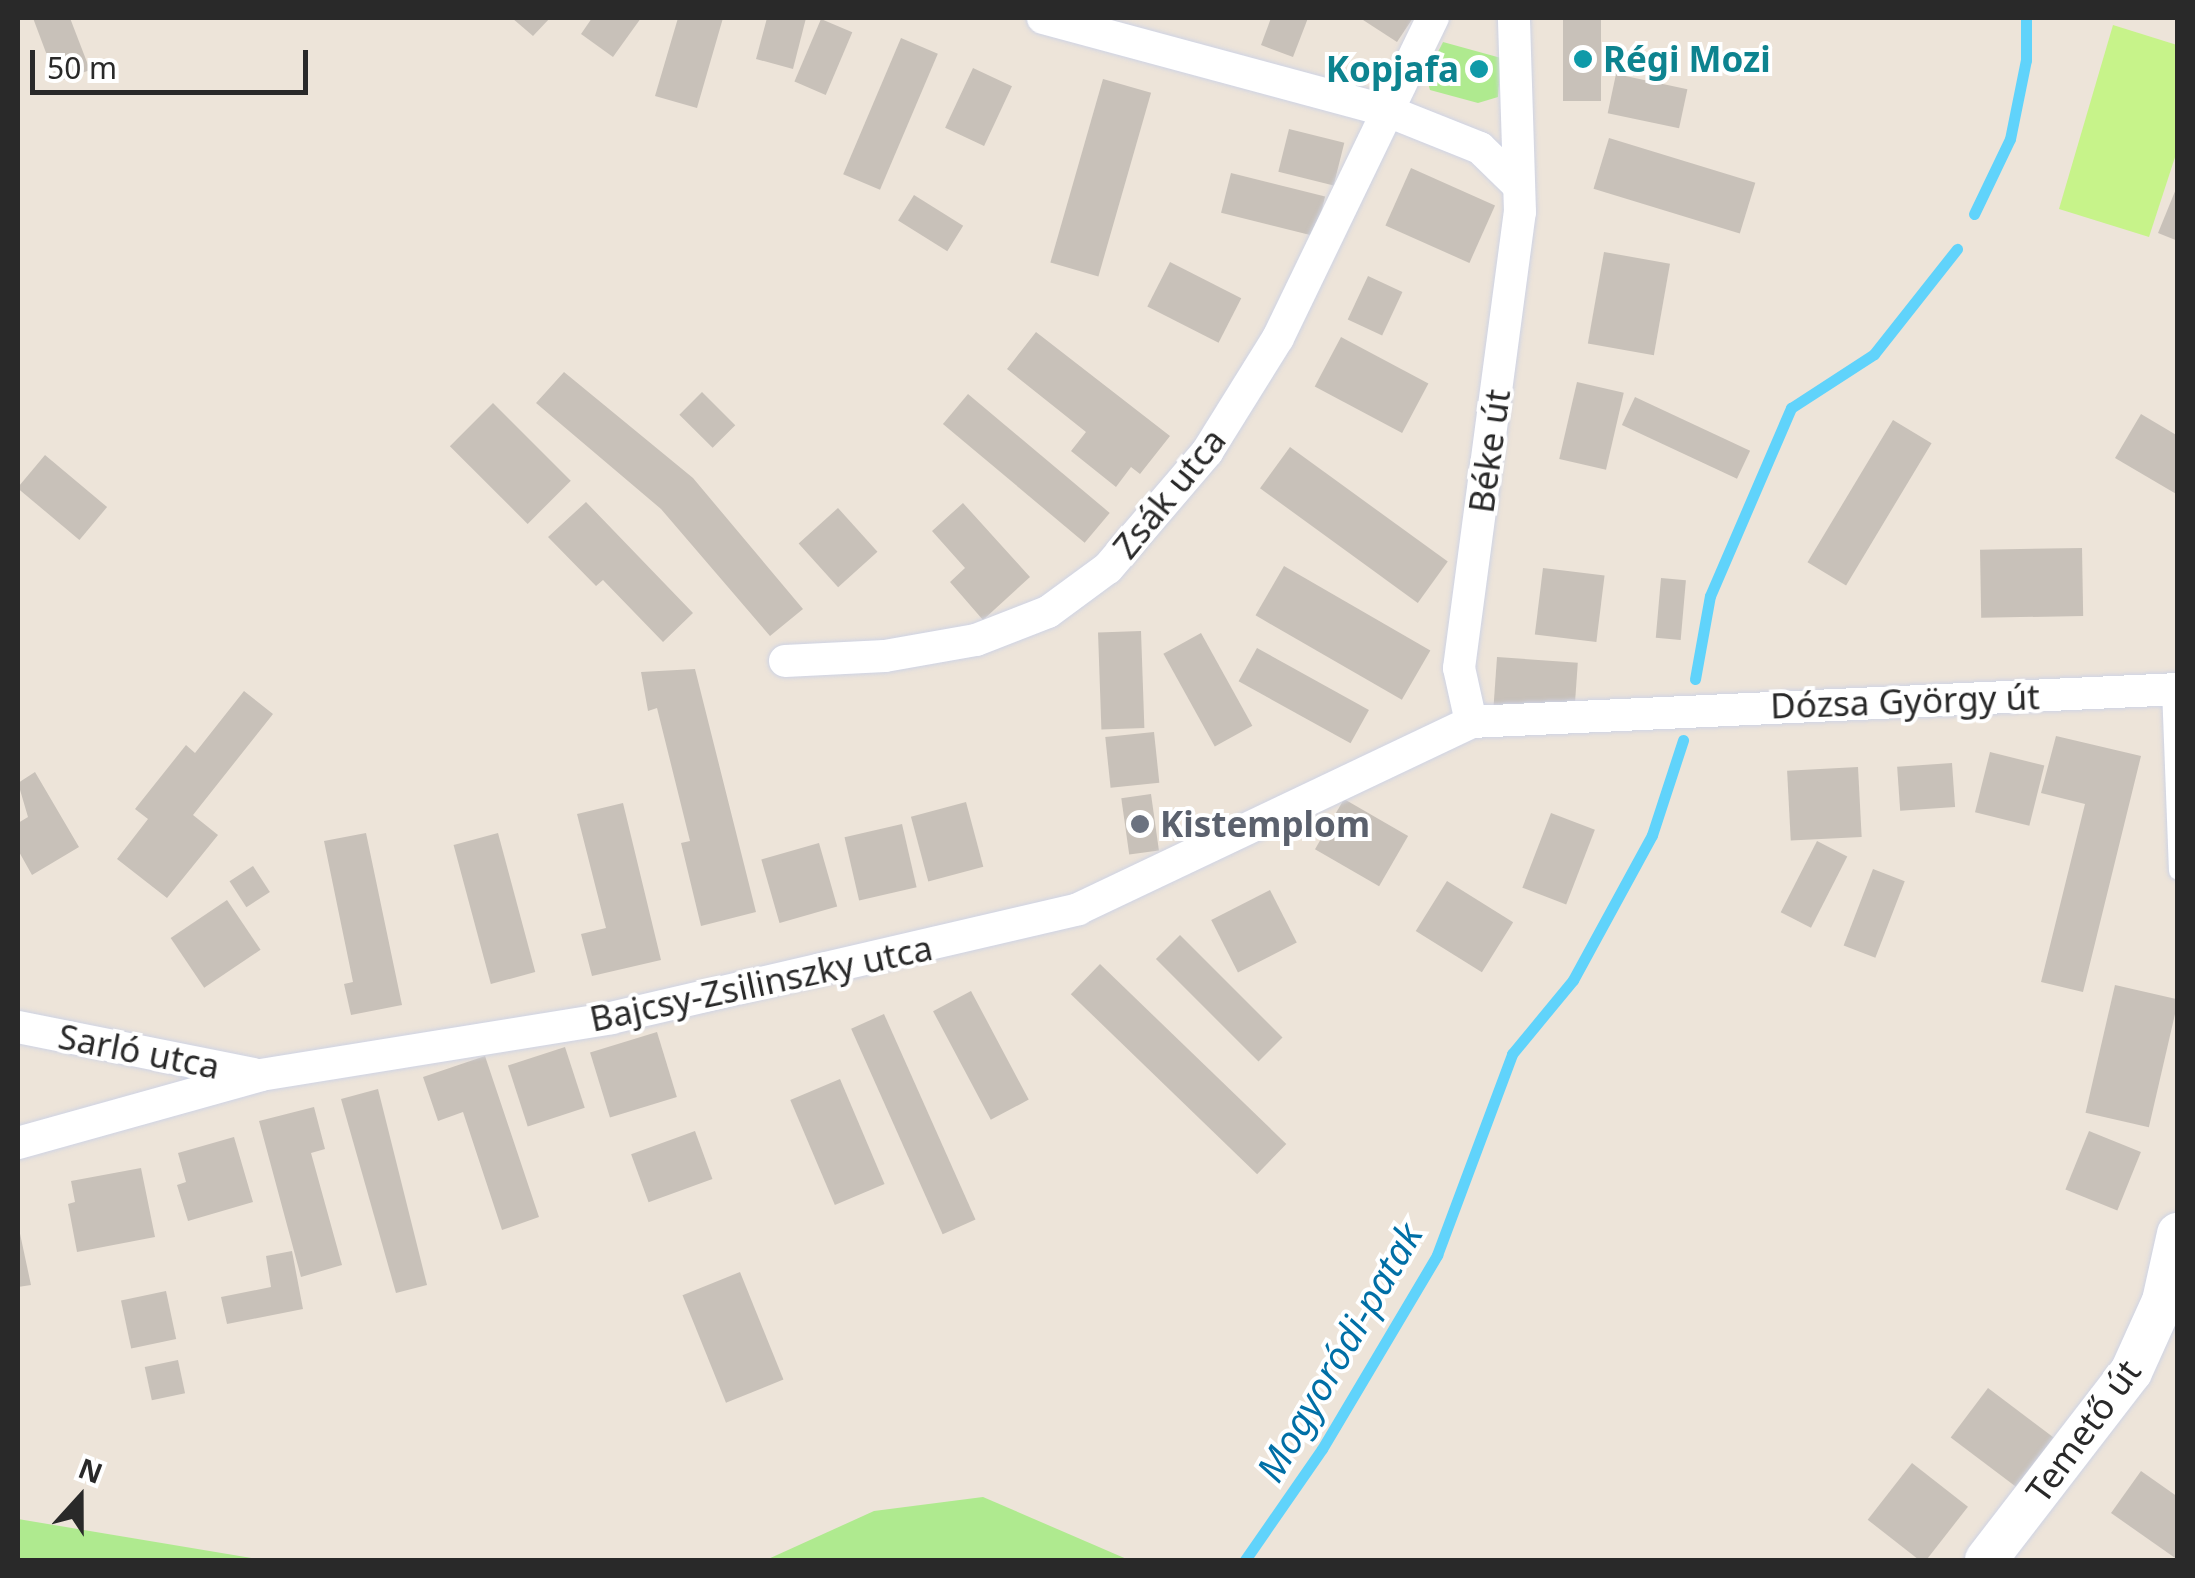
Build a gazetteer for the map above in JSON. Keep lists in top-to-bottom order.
{
  "streets": {
    "street": [
      "Béke út",
      "Zsák utca",
      "Dózsa György út",
      "Bajcsy-Zsilinszky utca",
      "Sarló utca",
      "Temető út"
    ]
  },
  "crossings": [
    ["Béke út", "Dózsa György út"],
    ["Béke út", "Bajcsy-Zsilinszky utca"],
    ["Dózsa György út", "Bajcsy-Zsilinszky utca"],
    ["Bajcsy-Zsilinszky utca", "Sarló utca"]
  ],
  "water": ["Mogyoródi-patak"],
  "places": ["Régi Mozi", "Kopjafa", "Kistemplom"],
  "scale_bar": "50 m",
  "north": "top"
}
